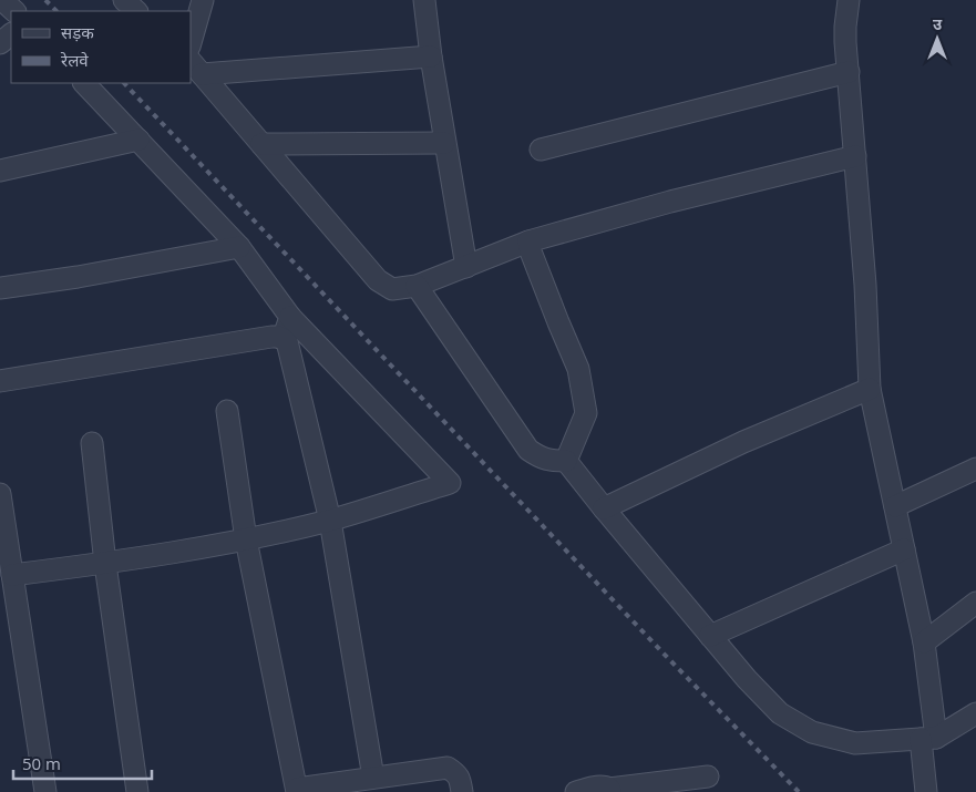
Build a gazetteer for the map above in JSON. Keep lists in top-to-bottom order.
{
  "legend": ["सड़क", "रेलवे"],
  "scale_bar": "50 m",
  "north": "top"
}
